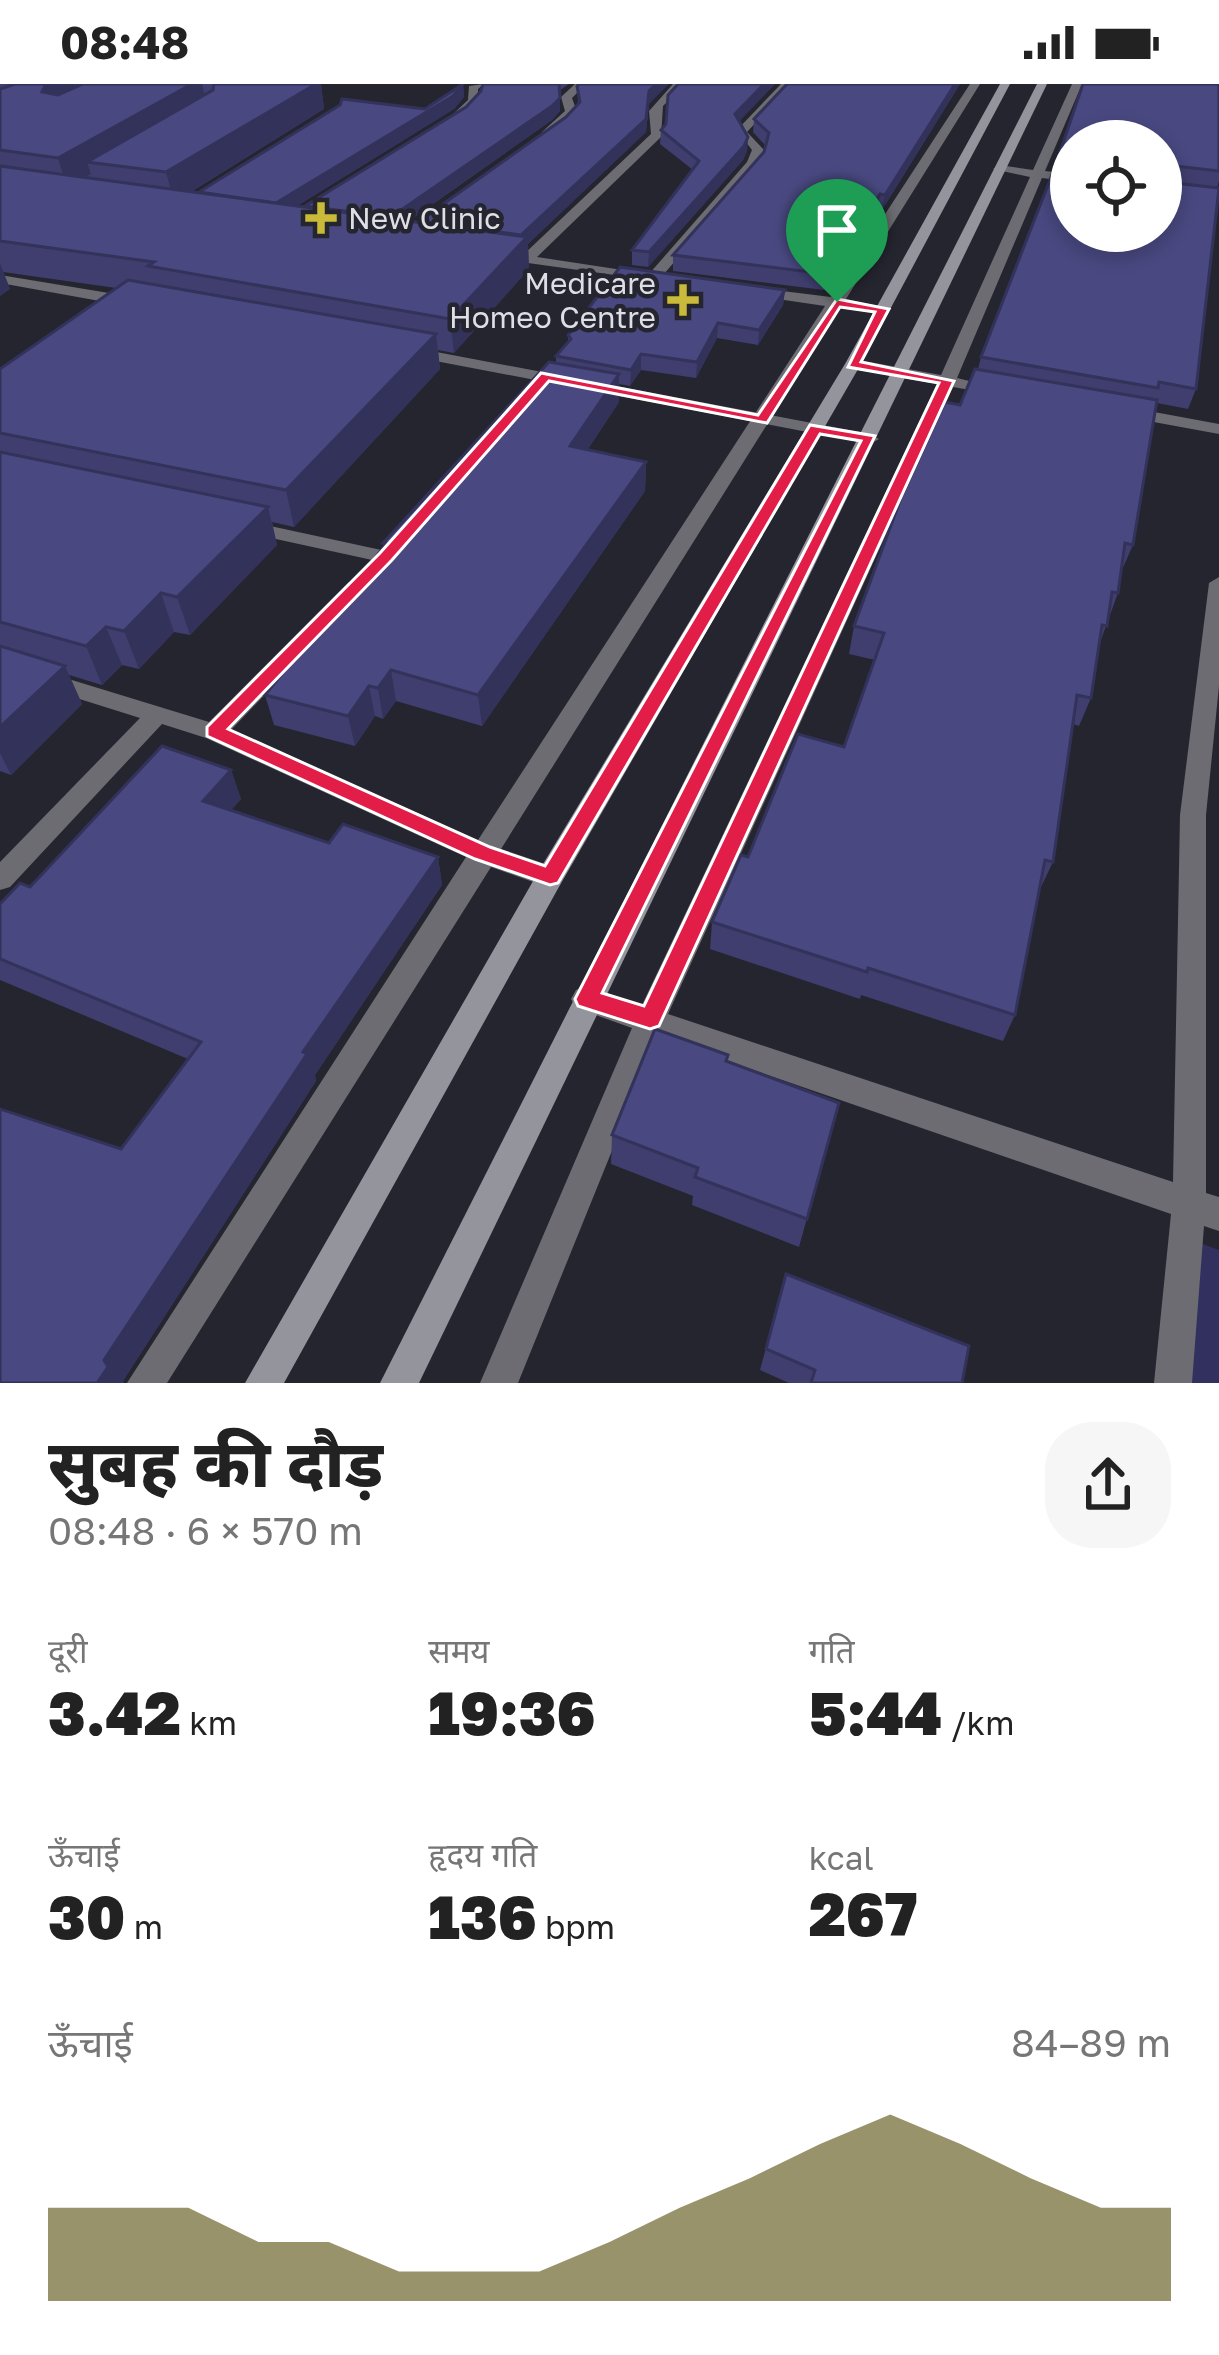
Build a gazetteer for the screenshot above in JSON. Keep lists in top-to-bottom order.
{
  "places": {
    "health": ["New Clinic", "Medicare Homeo Centre"]
  },
  "page": {
    "status": "08:48",
    "heading": ["सुबह की दौड़", "08:48 · 6 × 570 m"],
    "stats": [
      ["दूरी", "3.42 km"],
      ["समय", "19:36"],
      ["गति", "5:44 /km"],
      ["ऊँचाई", "30 m"],
      ["हृदय गति", "136 bpm"],
      ["kcal", "267"]
    ],
    "chart": ["ऊँचाई", "84–89 m"]
  }
}
